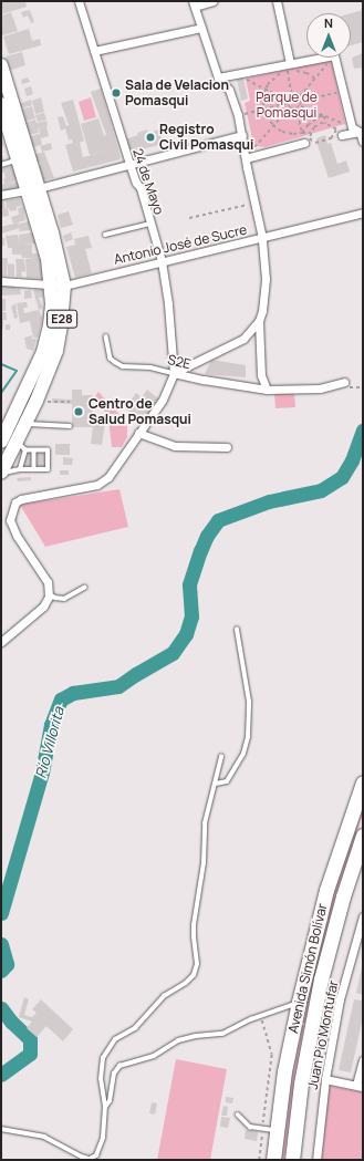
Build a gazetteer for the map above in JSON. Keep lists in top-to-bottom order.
{
  "streets": {
    "highway": ["Avenida Simón Bolívar"],
    "main road": ["E28"],
    "street": [
      "24 de Mayo",
      "Antonio José de Sucre",
      "S2E",
      "Juan Pio Montufar"
    ]
  },
  "crossings": [
    ["24 de Mayo", "Antonio José de Sucre"],
    ["24 de Mayo", "S2E"],
    ["Antonio José de Sucre", "E28"]
  ],
  "water": ["Río Villorita"],
  "parks": ["Parque de Pomasqui"],
  "places": ["Sala de Velacion Pomasqui", "Registro Civil Pomasqui", "Centro de Salud Pomasqui"],
  "north": "top"
}
